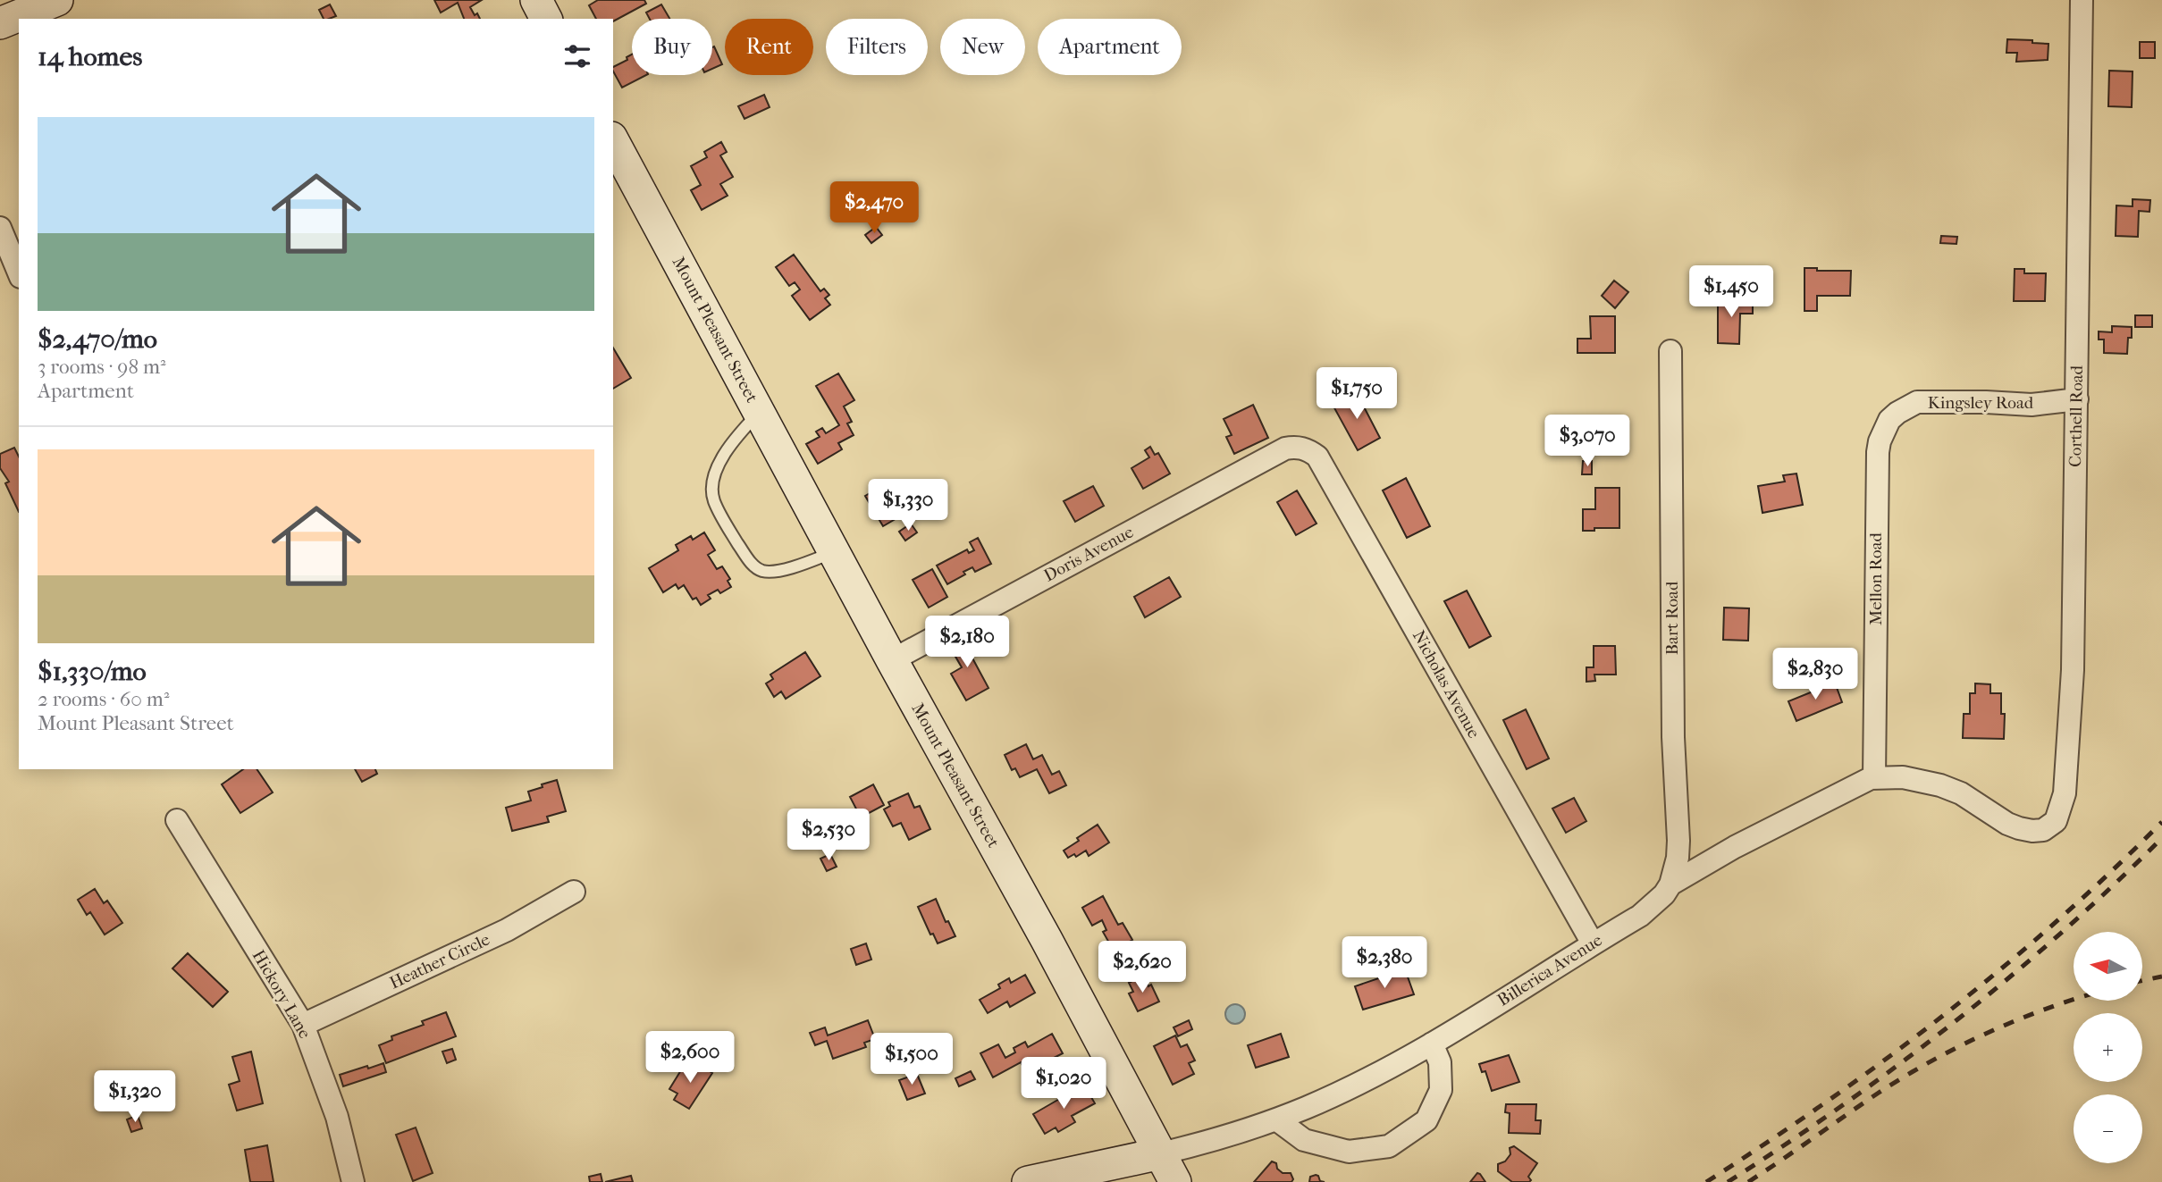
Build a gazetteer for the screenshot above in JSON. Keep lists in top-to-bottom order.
{
  "streets": {
    "main road": ["Mount Pleasant Street", "Billerica Avenue"],
    "street": [
      "Kingsley Road",
      "Corthell Road",
      "Doris Avenue",
      "Mellon Road",
      "Bart Road",
      "Nicholas Avenue",
      "Heather Circle",
      "Hickory Lane"
    ]
  },
  "crossings": [
    ["Mount Pleasant Street", "Doris Avenue"],
    ["Mount Pleasant Street", "Billerica Avenue"],
    ["Kingsley Road", "Corthell Road"],
    ["Kingsley Road", "Mellon Road"],
    ["Corthell Road", "Billerica Avenue"],
    ["Doris Avenue", "Nicholas Avenue"],
    ["Mellon Road", "Billerica Avenue"],
    ["Bart Road", "Billerica Avenue"],
    ["Nicholas Avenue", "Billerica Avenue"],
    ["Heather Circle", "Hickory Lane"]
  ],
  "north": "left",
  "page": {
    "chip": [
      "Buy",
      "Rent",
      "Filters",
      "New",
      "Apartment"
    ],
    "heading": "14 homes",
    "list": [
      {
        "name": "$2,470/mo",
        "note": "3 rooms · 98 m² · Apartment"
      },
      {
        "name": "$1,330/mo",
        "note": "2 rooms · 60 m² · Mount Pleasant Street"
      }
    ],
    "price": [
      "$2,470",
      "$1,450",
      "$1,750",
      "$3,070",
      "$1,330",
      "$2,180",
      "$2,830",
      "$2,530",
      "$2,380",
      "$2,620",
      "$2,600",
      "$1,500",
      "$1,020",
      "$1,320"
    ],
    "map_buttons": ["+", "−"]
  }
}
